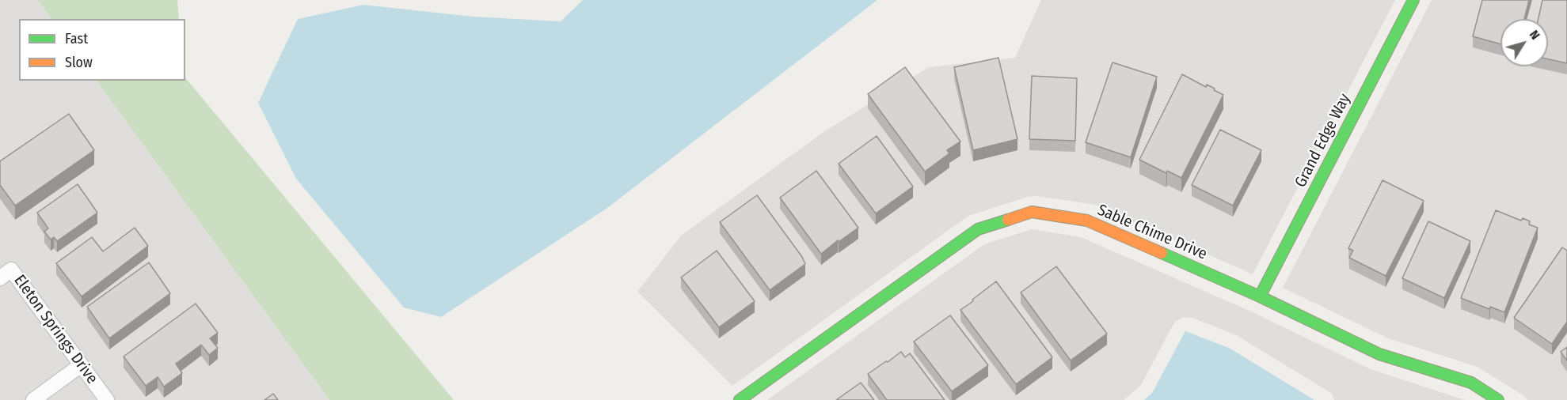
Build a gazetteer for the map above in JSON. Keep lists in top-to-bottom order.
{
  "streets": {
    "street": ["Grand Edge Way", "Sable Chime Drive"],
    "lane": ["Eleton Springs Drive"]
  },
  "crossings": [
    ["Grand Edge Way", "Sable Chime Drive"]
  ],
  "legend": ["Fast", "Slow"],
  "north": "top right"
}
